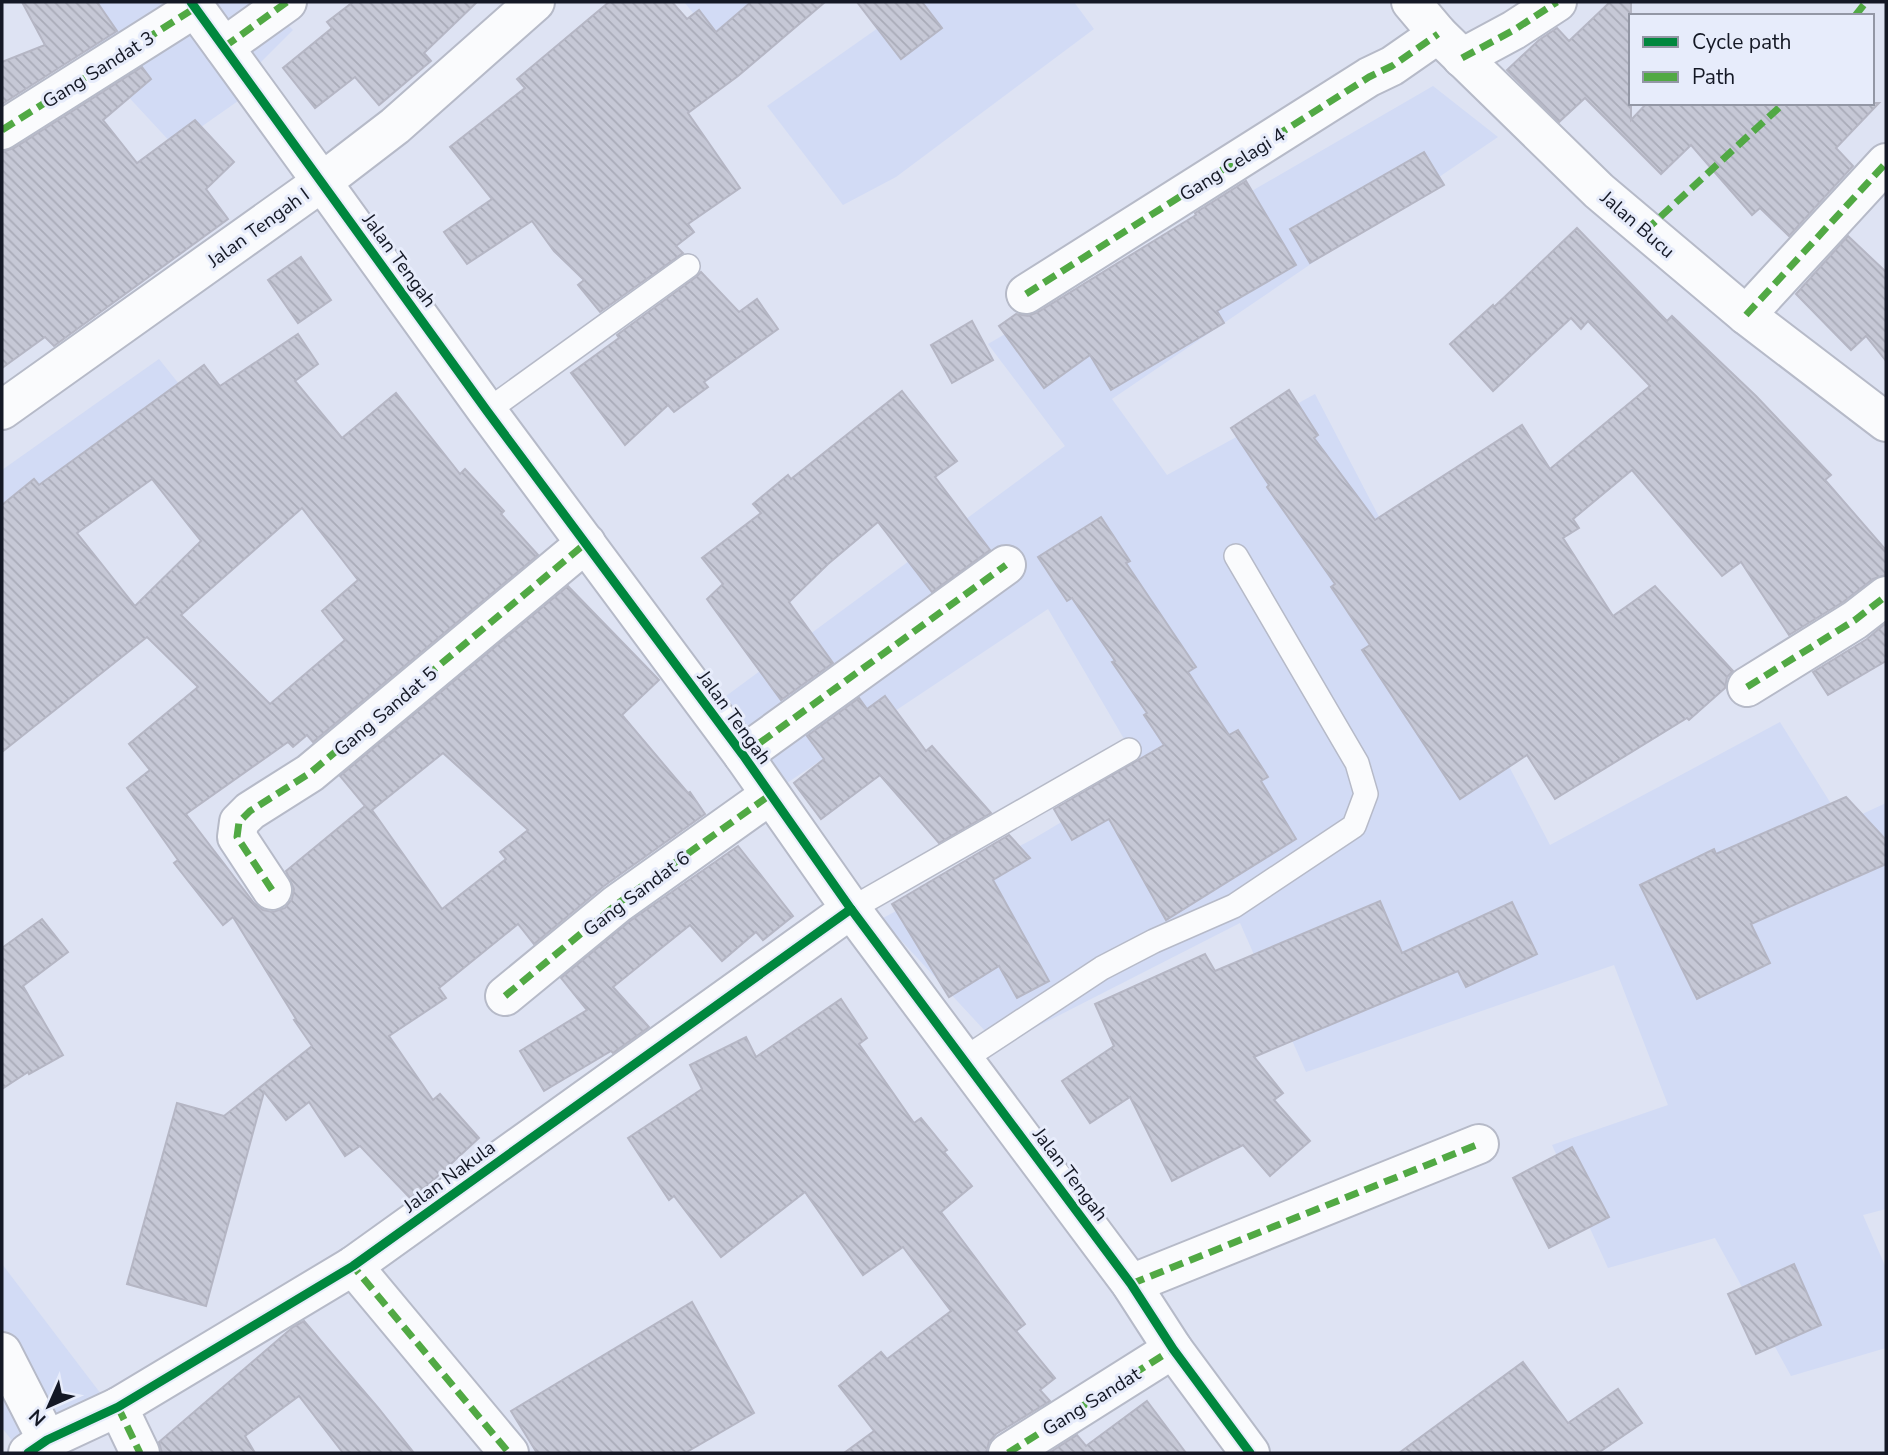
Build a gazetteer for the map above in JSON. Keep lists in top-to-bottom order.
{
  "streets": {
    "street": [
      "Gang Sandat 3",
      "Gang Celagi 4",
      "Jalan Bucu",
      "Jalan Tengah I",
      "Jalan Tengah",
      "Gang Sandat 5",
      "Gang Sandat 6",
      "Jalan Nakula",
      "Gang Sandat"
    ]
  },
  "crossings": [
    ["Gang Sandat 3", "Jalan Tengah"],
    ["Gang Celagi 4", "Jalan Bucu"],
    ["Jalan Tengah I", "Jalan Tengah"],
    ["Jalan Tengah", "Gang Sandat 5"],
    ["Jalan Tengah", "Gang Sandat 6"],
    ["Jalan Tengah", "Jalan Nakula"],
    ["Jalan Tengah", "Gang Sandat"]
  ],
  "legend": ["Cycle path", "Path"],
  "north": "bottom left"
}
